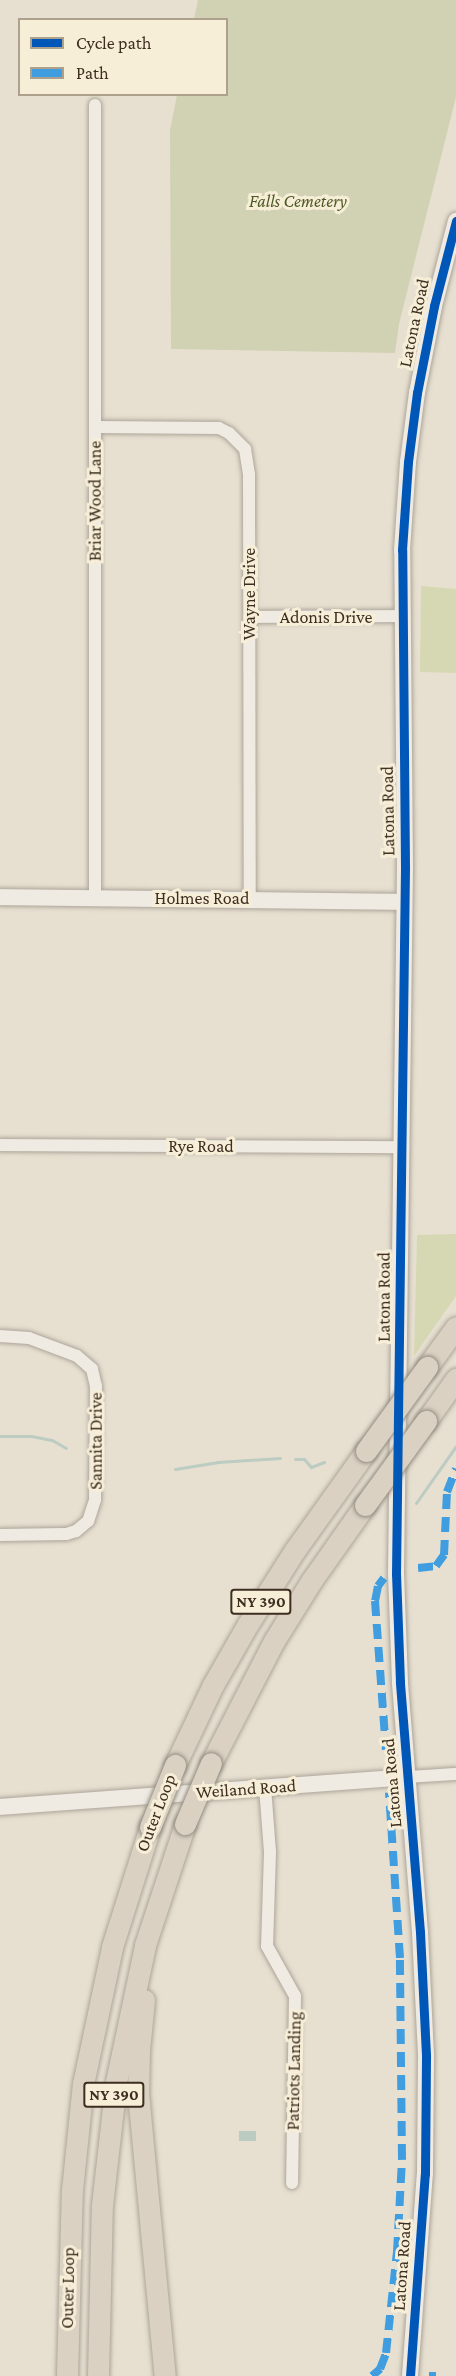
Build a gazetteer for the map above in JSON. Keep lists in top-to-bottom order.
{
  "streets": {
    "highway": ["NY 390", "Outer Loop"],
    "street": [
      "Latona Road",
      "Briar Wood Lane",
      "Wayne Drive",
      "Adonis Drive",
      "Holmes Road",
      "Rye Road",
      "Sannita Drive",
      "Weiland Road",
      "Patriots Landing"
    ]
  },
  "crossings": [
    ["Latona Road", "Adonis Drive"],
    ["Latona Road", "Holmes Road"],
    ["Latona Road", "Rye Road"],
    ["Latona Road", "Weiland Road"],
    ["Briar Wood Lane", "Wayne Drive"],
    ["Briar Wood Lane", "Holmes Road"],
    ["Wayne Drive", "Adonis Drive"],
    ["Wayne Drive", "Holmes Road"],
    ["Weiland Road", "Patriots Landing"]
  ],
  "parks": ["Falls Cemetery"],
  "legend": ["Cycle path", "Path"]
}
